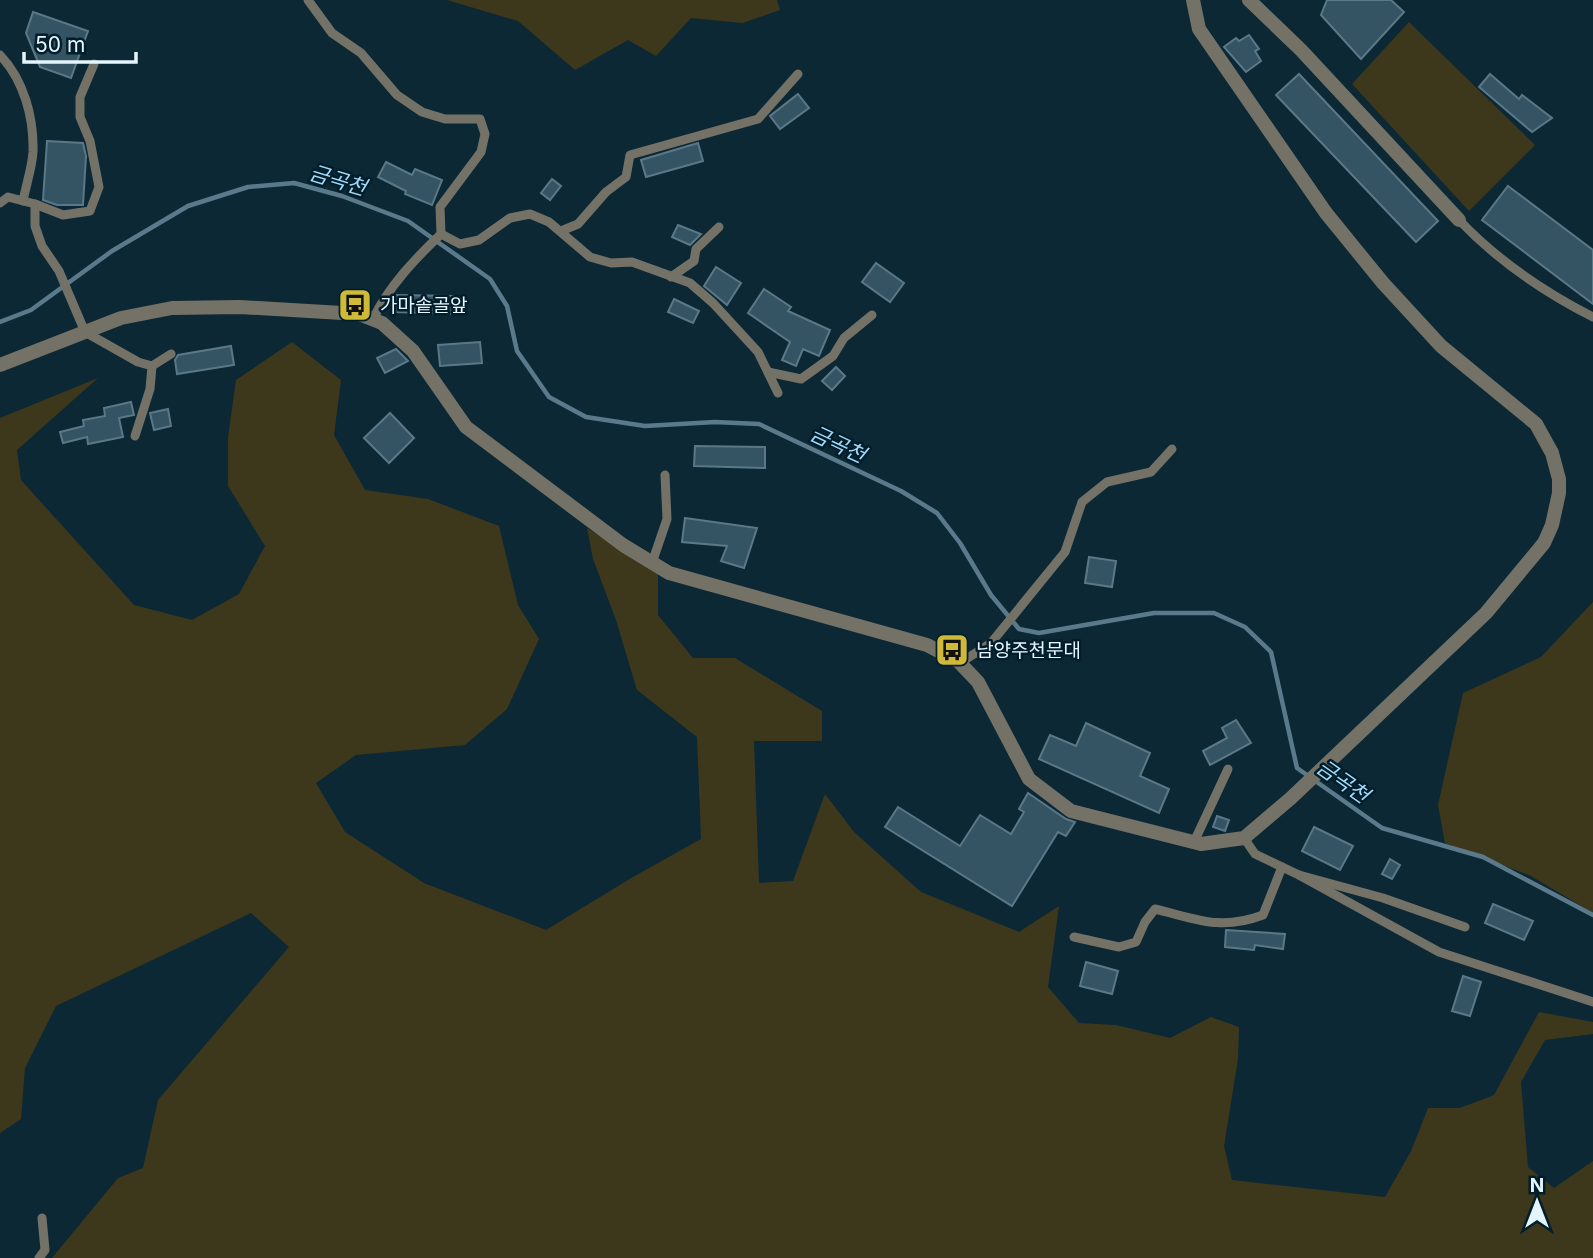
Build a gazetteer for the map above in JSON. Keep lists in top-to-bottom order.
{
  "water": ["금곡천"],
  "places": {
    "bus stop": ["가마솥골앞", "남양주천문대"]
  },
  "scale_bar": "50 m",
  "north": "top"
}
